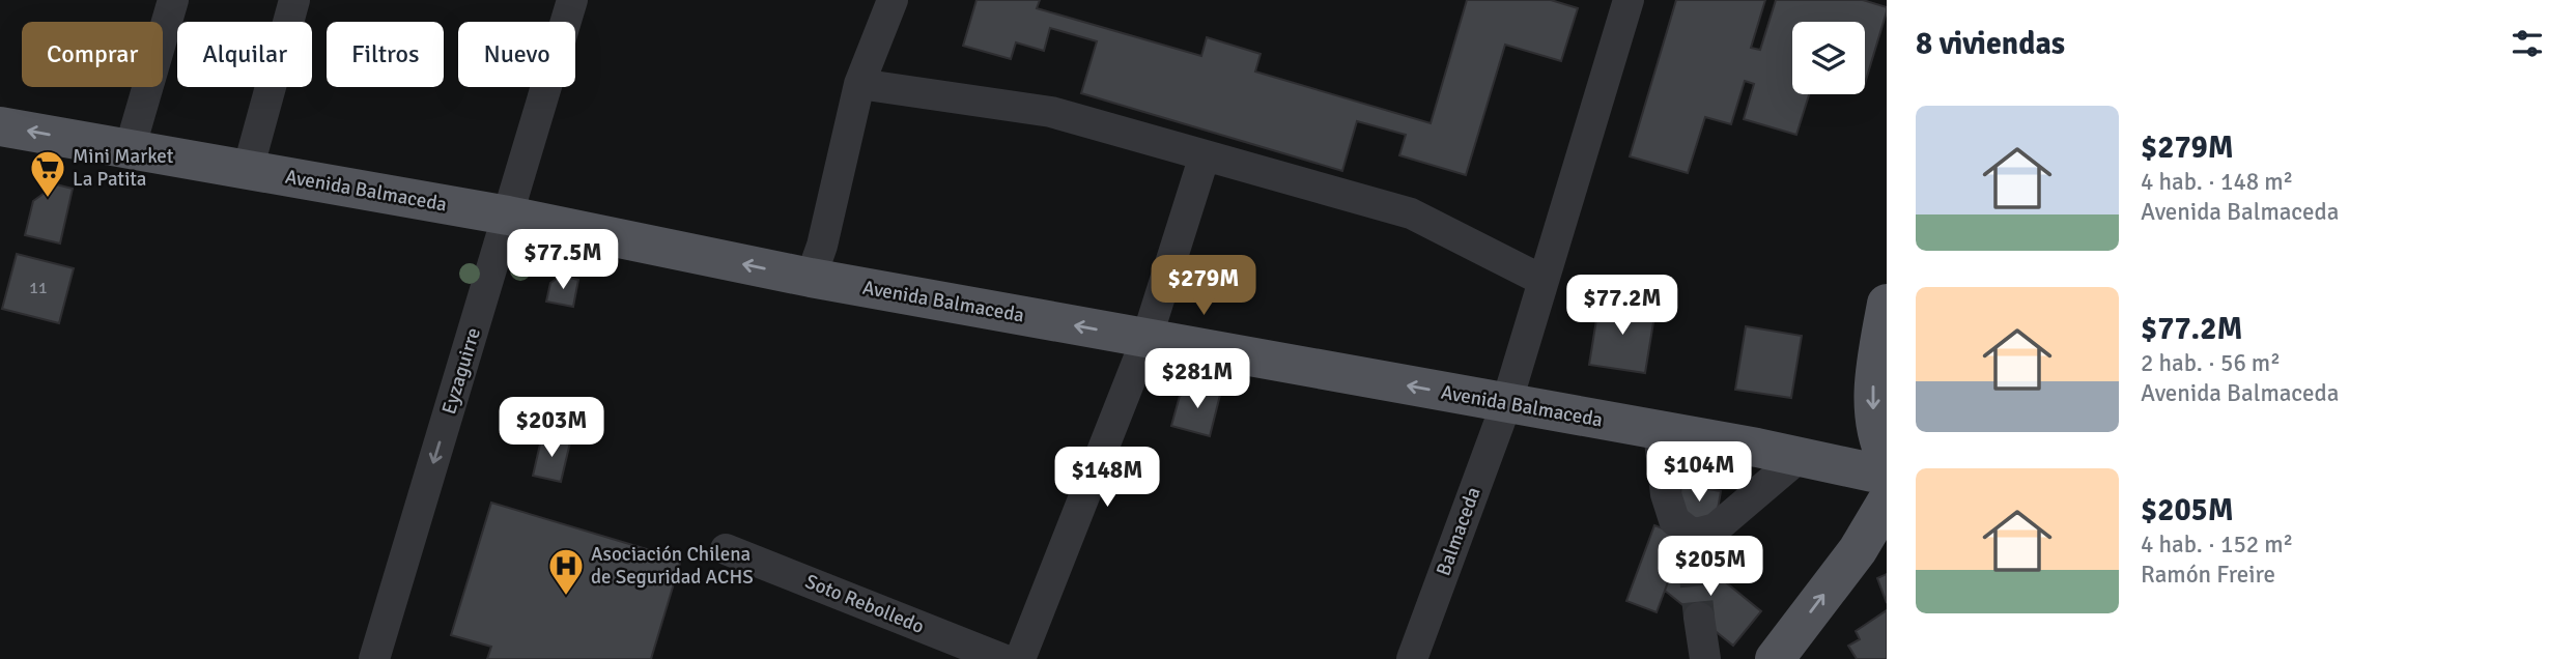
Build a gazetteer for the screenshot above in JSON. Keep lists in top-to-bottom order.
{
  "streets": {
    "main road": ["Avenida Balmaceda"],
    "street": ["Eyzaguirre", "Balmaceda", "Soto Rebolledo"]
  },
  "crossings": [
    ["Avenida Balmaceda", "Eyzaguirre"],
    ["Avenida Balmaceda", "Balmaceda"]
  ],
  "one_way": ["Avenida Balmaceda", "Eyzaguirre"],
  "places": {
    "supermarket": ["Mini Market La Patita"],
    "hospital": ["Asociación Chilena de Seguridad ACHS"]
  },
  "house_numbers": ["11"],
  "page": {
    "heading": "8 viviendas",
    "chip": [
      "Comprar",
      "Alquilar",
      "Filtros",
      "Nuevo"
    ],
    "list": [
      {
        "name": "$279M",
        "note": "4 hab. · 148 m² · Avenida Balmaceda"
      },
      {
        "name": "$77.2M",
        "note": "2 hab. · 56 m² · Avenida Balmaceda"
      },
      {
        "name": "$205M",
        "note": "4 hab. · 152 m² · Ramón Freire"
      }
    ],
    "price": [
      "$77.5M",
      "$279M",
      "$77.2M",
      "$281M",
      "$203M",
      "$104M",
      "$148M",
      "$205M"
    ]
  }
}
